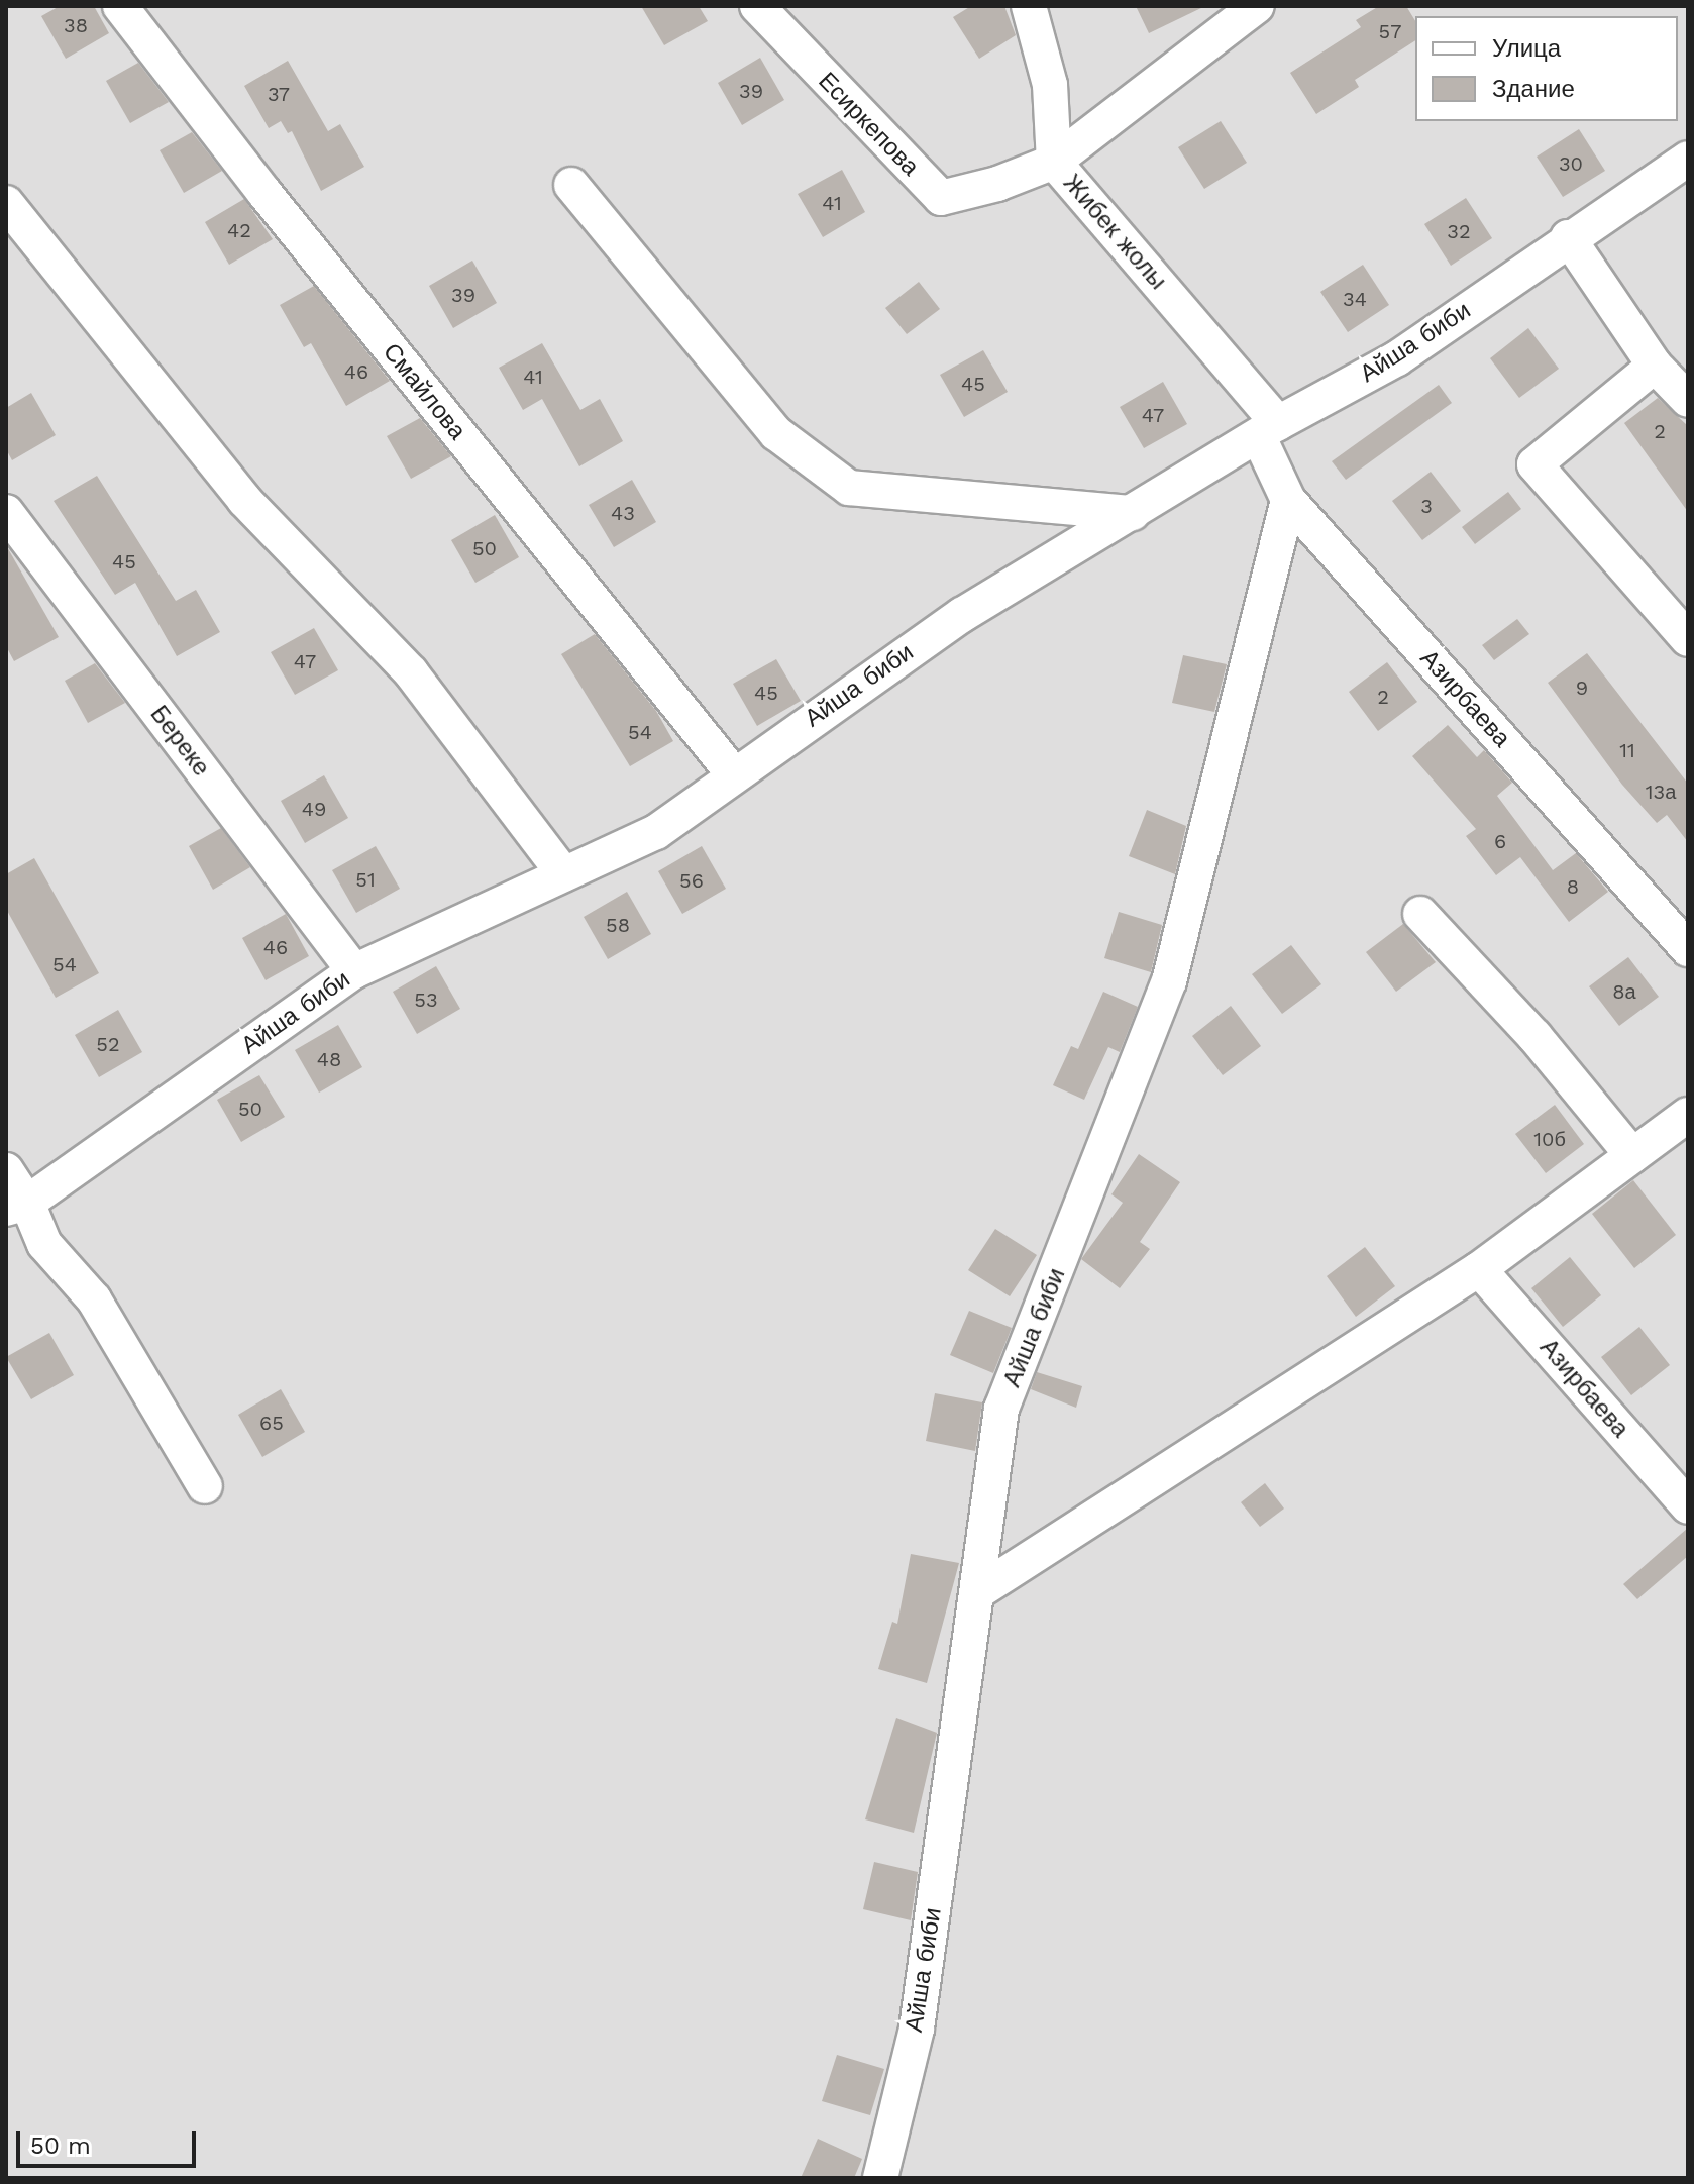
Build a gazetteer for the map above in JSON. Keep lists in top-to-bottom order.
{
  "streets": {
    "street": [
      "Есиркепова",
      "Жибек жолы",
      "Айша биби",
      "Смайлова",
      "Азирбаева",
      "Береке"
    ]
  },
  "crossings": [
    ["Есиркепова", "Жибек жолы"],
    ["Жибек жолы", "Айша биби"],
    ["Жибек жолы", "Азирбаева"],
    ["Айша биби", "Смайлова"],
    ["Айша биби", "Азирбаева"],
    ["Айша биби", "Береке"]
  ],
  "house_numbers": [
    "38",
    "57",
    "39",
    "37",
    "30",
    "41",
    "42",
    "32",
    "39",
    "34",
    "46",
    "41",
    "45",
    "47",
    "2",
    "3",
    "43",
    "50",
    "45",
    "47",
    "9",
    "45",
    "2",
    "54",
    "11",
    "13а",
    "49",
    "6",
    "51",
    "56",
    "8",
    "58",
    "46",
    "54",
    "8а",
    "53",
    "52",
    "48",
    "50",
    "10б",
    "65"
  ],
  "legend": ["Улица", "Здание"],
  "scale_bar": "50 m"
}
